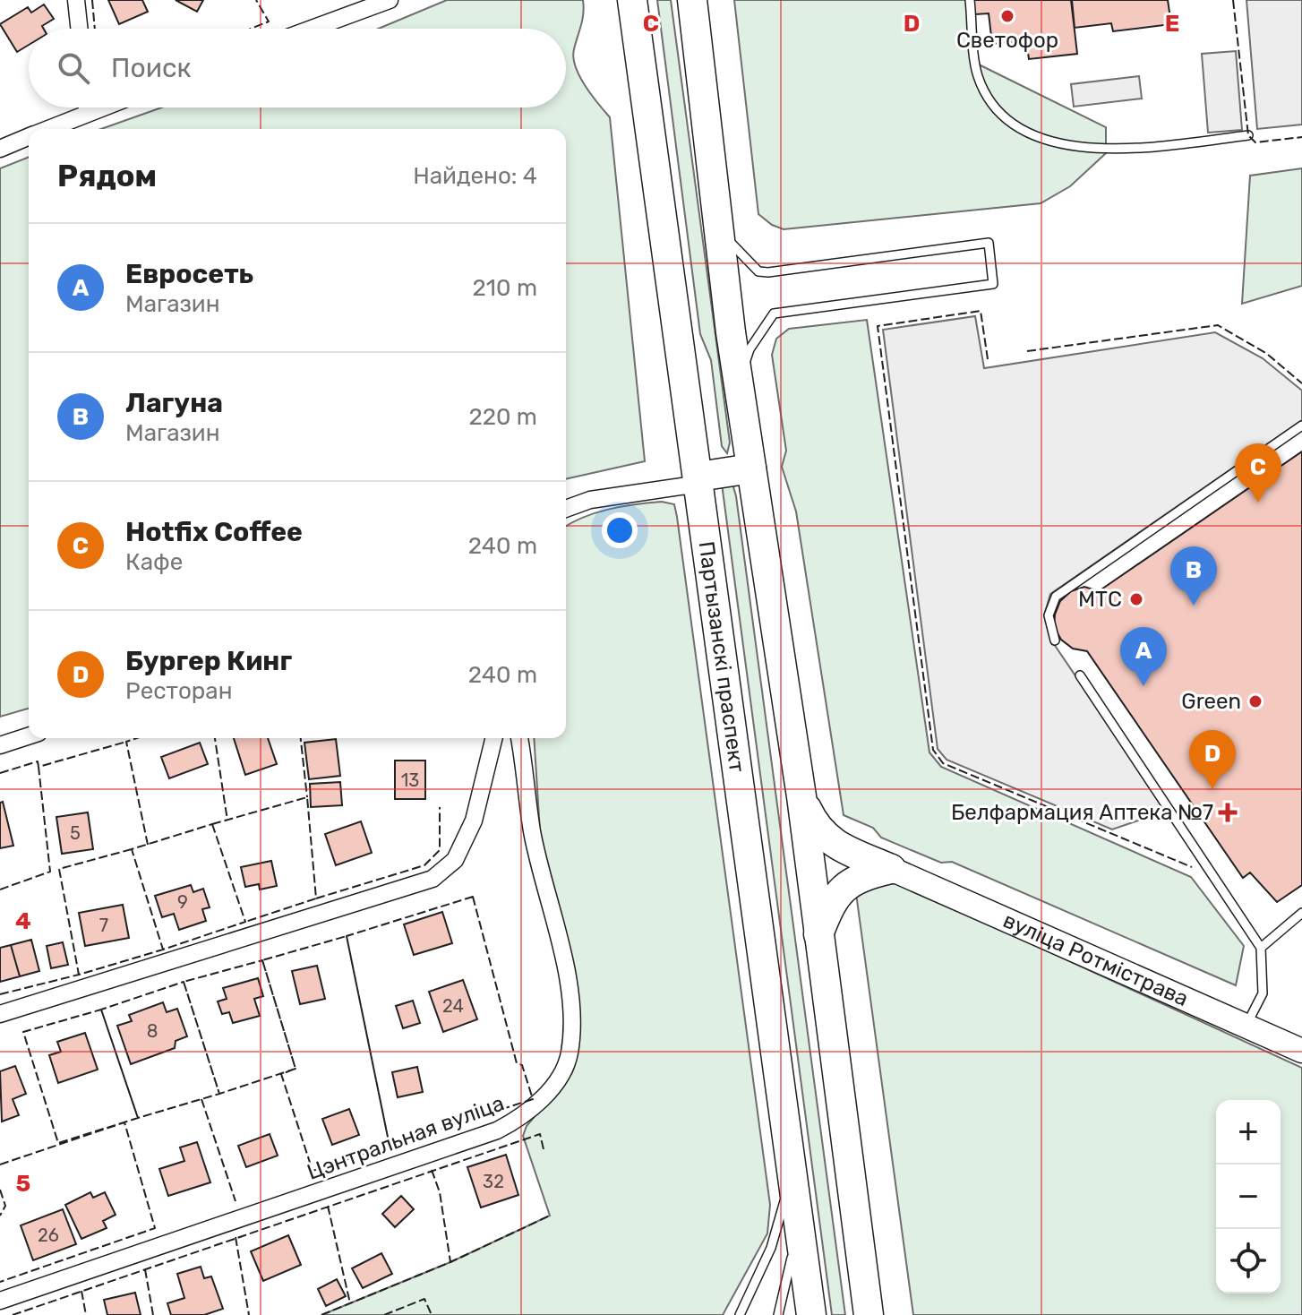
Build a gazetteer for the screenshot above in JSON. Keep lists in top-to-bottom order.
{
  "streets": {
    "highway": ["Партызанскі праспект"],
    "street": ["вуліца Ротмістрава", "Цэнтральная вуліца"]
  },
  "places": {
    "other": ["Светофор", "МТС", "Green"],
    "health": ["Белфармация Аптека №7"]
  },
  "house_numbers": [
    "13",
    "5",
    "9",
    "7",
    "24",
    "8",
    "32",
    "26"
  ],
  "page": {
    "search": "Поиск",
    "heading": ["Рядом", "Найдено: 4"],
    "list": [
      {
        "mark": "A",
        "name": "Евросеть",
        "note": "Магазин",
        "value": "210 m"
      },
      {
        "mark": "B",
        "name": "Лагуна",
        "note": "Магазин",
        "value": "220 m"
      },
      {
        "mark": "C",
        "name": "Hotfix Coffee",
        "note": "Кафе",
        "value": "240 m"
      },
      {
        "mark": "D",
        "name": "Бургер Кинг",
        "note": "Ресторан",
        "value": "240 m"
      }
    ],
    "pins": [
      "C",
      "B",
      "A",
      "D"
    ],
    "map_buttons": ["+", "−"]
  },
  "grid": {
    "columns": ["C", "D", "E"],
    "rows": ["4", "5"]
  }
}
